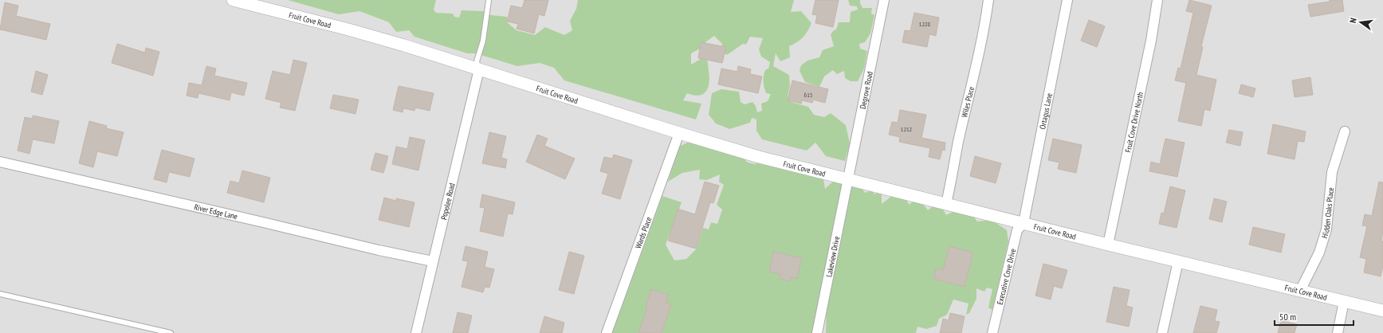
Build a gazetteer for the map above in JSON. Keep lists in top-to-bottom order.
{
  "streets": {
    "street": [
      "Fruit Cove Road",
      "Degrove Road",
      "Wiles Place",
      "Ortagus Lane",
      "Fruit Cove Drive North",
      "Popolee Road",
      "River Edge Lane",
      "Hidden Oaks Place",
      "Wards Place",
      "Lakeview Drive",
      "Executive Cove Drive"
    ]
  },
  "crossings": [
    ["Fruit Cove Road", "Degrove Road"],
    ["Fruit Cove Road", "Wiles Place"],
    ["Fruit Cove Road", "Ortagus Lane"],
    ["Fruit Cove Road", "Fruit Cove Drive North"],
    ["Fruit Cove Road", "Popolee Road"],
    ["Fruit Cove Road", "Hidden Oaks Place"],
    ["Fruit Cove Road", "Wards Place"],
    ["Fruit Cove Road", "Lakeview Drive"],
    ["Fruit Cove Road", "Executive Cove Drive"],
    ["Degrove Road", "Lakeview Drive"],
    ["Ortagus Lane", "Executive Cove Drive"],
    ["Popolee Road", "River Edge Lane"]
  ],
  "house_numbers": ["1228", "615", "1212"],
  "scale_bar": "50 m",
  "north": "left"
}
